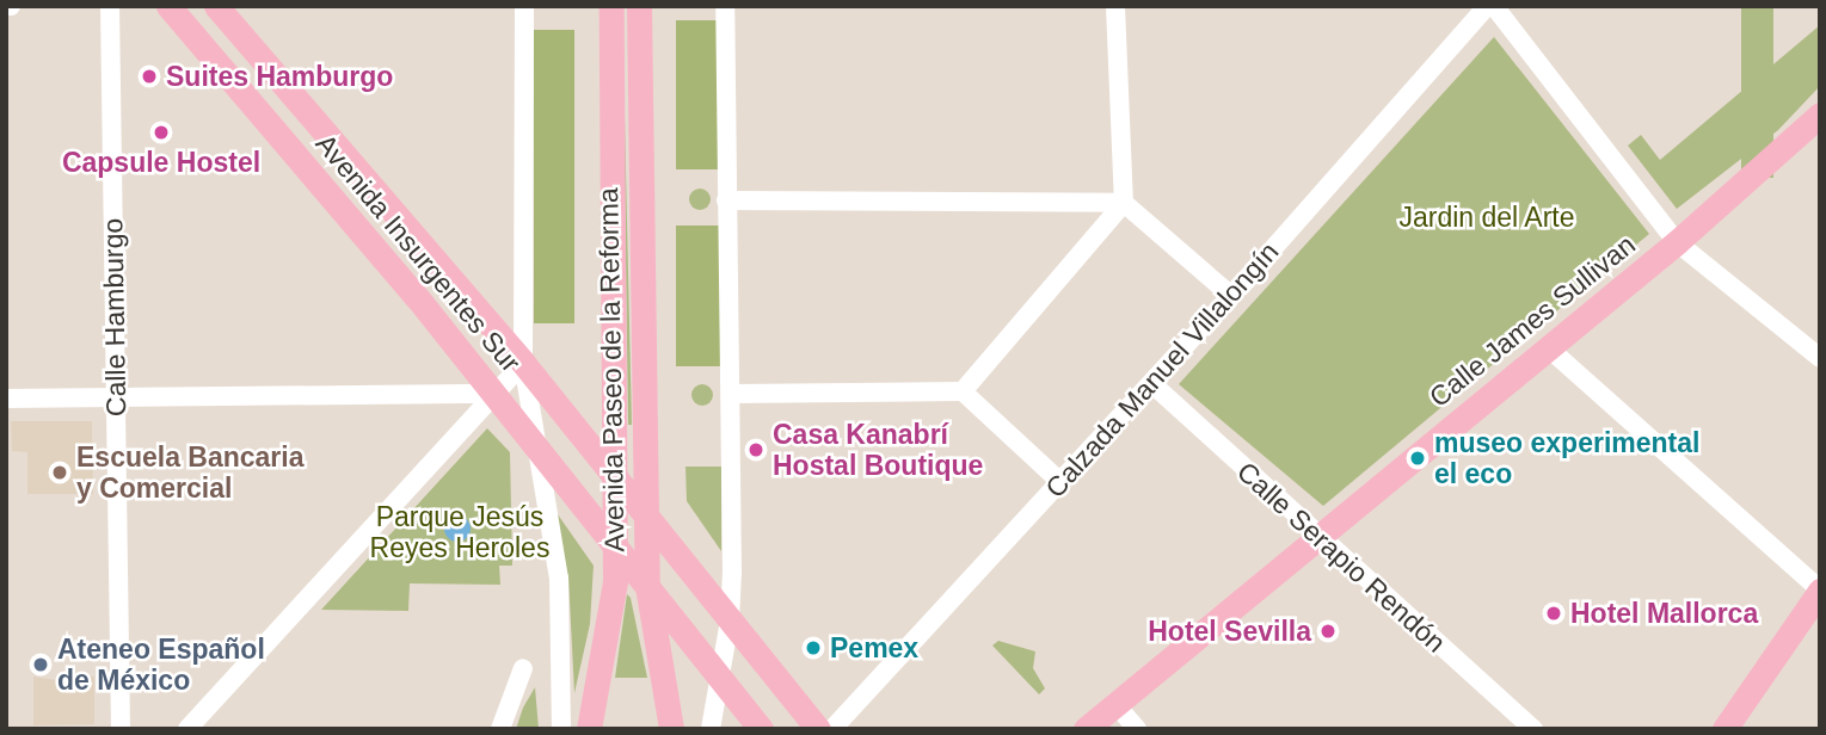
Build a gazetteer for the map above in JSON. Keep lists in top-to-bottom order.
{
  "streets": {
    "main road": ["Avenida Insurgentes Sur", "Calle James Sullivan", "Avenida Paseo de la Reforma"],
    "street": ["Calle Hamburgo", "Calzada Manuel Villalongín", "Calle Serapio Rendón"]
  },
  "crossings": [
    ["Avenida Insurgentes Sur", "Avenida Paseo de la Reforma"],
    ["Calle James Sullivan", "Calle Serapio Rendón"],
    ["Calzada Manuel Villalongín", "Calle Serapio Rendón"]
  ],
  "parks": ["Jardin del Arte", "Parque Jesús Reyes Heroles"],
  "places": [
    "Suites Hamburgo",
    "Capsule Hostel",
    "Casa Kanabrí Hostal Boutique",
    "museo experimental el eco",
    "Escuela Bancaria y Comercial",
    "Hotel Mallorca",
    "Hotel Sevilla",
    "Pemex",
    "Ateneo Español de México"
  ]
}
